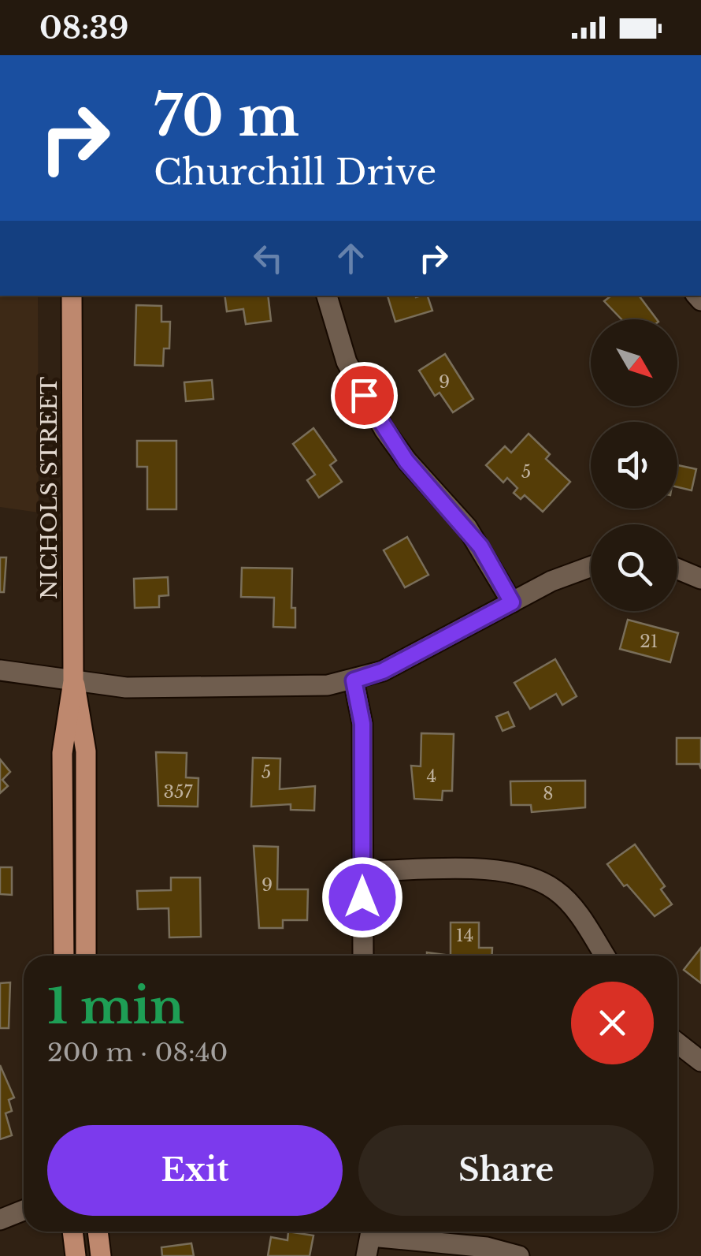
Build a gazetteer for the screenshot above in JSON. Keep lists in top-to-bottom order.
{
  "streets": {
    "main road": ["NICHOLS STREET"]
  },
  "house_numbers": [
    "9",
    "5",
    "21",
    "5",
    "4",
    "357",
    "8",
    "9",
    "14"
  ],
  "north": "bottom right",
  "page": {
    "status": "08:39",
    "turn": ["70 m", "Churchill Drive"],
    "heading": ["1 min", "200 m · 08:40"],
    "buttons": ["Exit", "Share"]
  }
}
